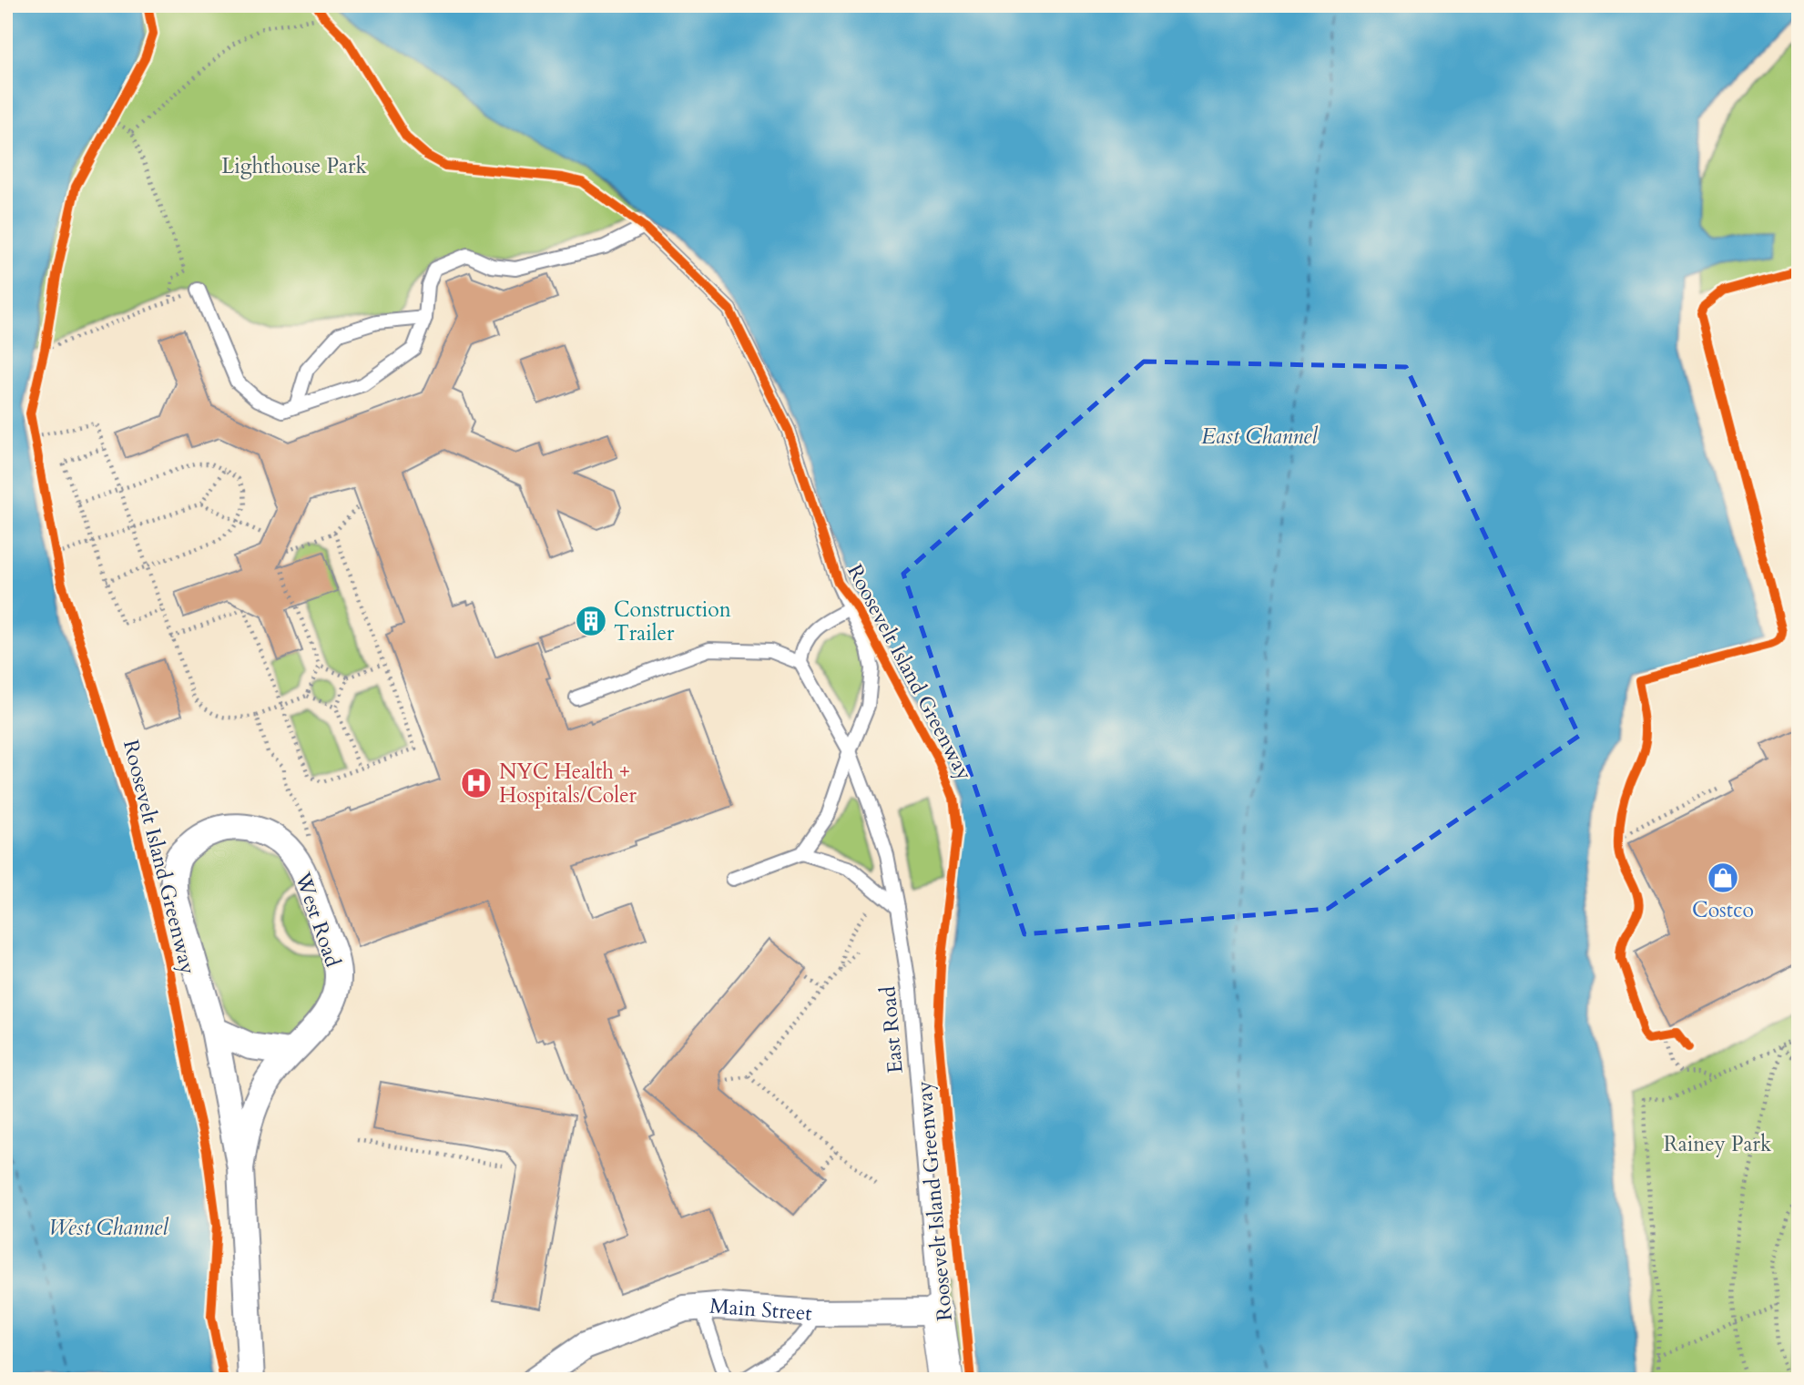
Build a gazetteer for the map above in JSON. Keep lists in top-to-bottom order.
{
  "streets": {
    "street": ["West Road", "Main Street"],
    "lane": ["Roosevelt Island Greenway", "East Road"]
  },
  "crossings": [
    ["East Road", "Main Street"]
  ],
  "water": ["East Channel", "West Channel"],
  "parks": ["Lighthouse Park", "Rainey Park"],
  "places": {
    "building": ["Construction Trailer"],
    "hospital": ["NYC Health + Hospitals/Coler"],
    "shop": ["Costco"]
  }
}
